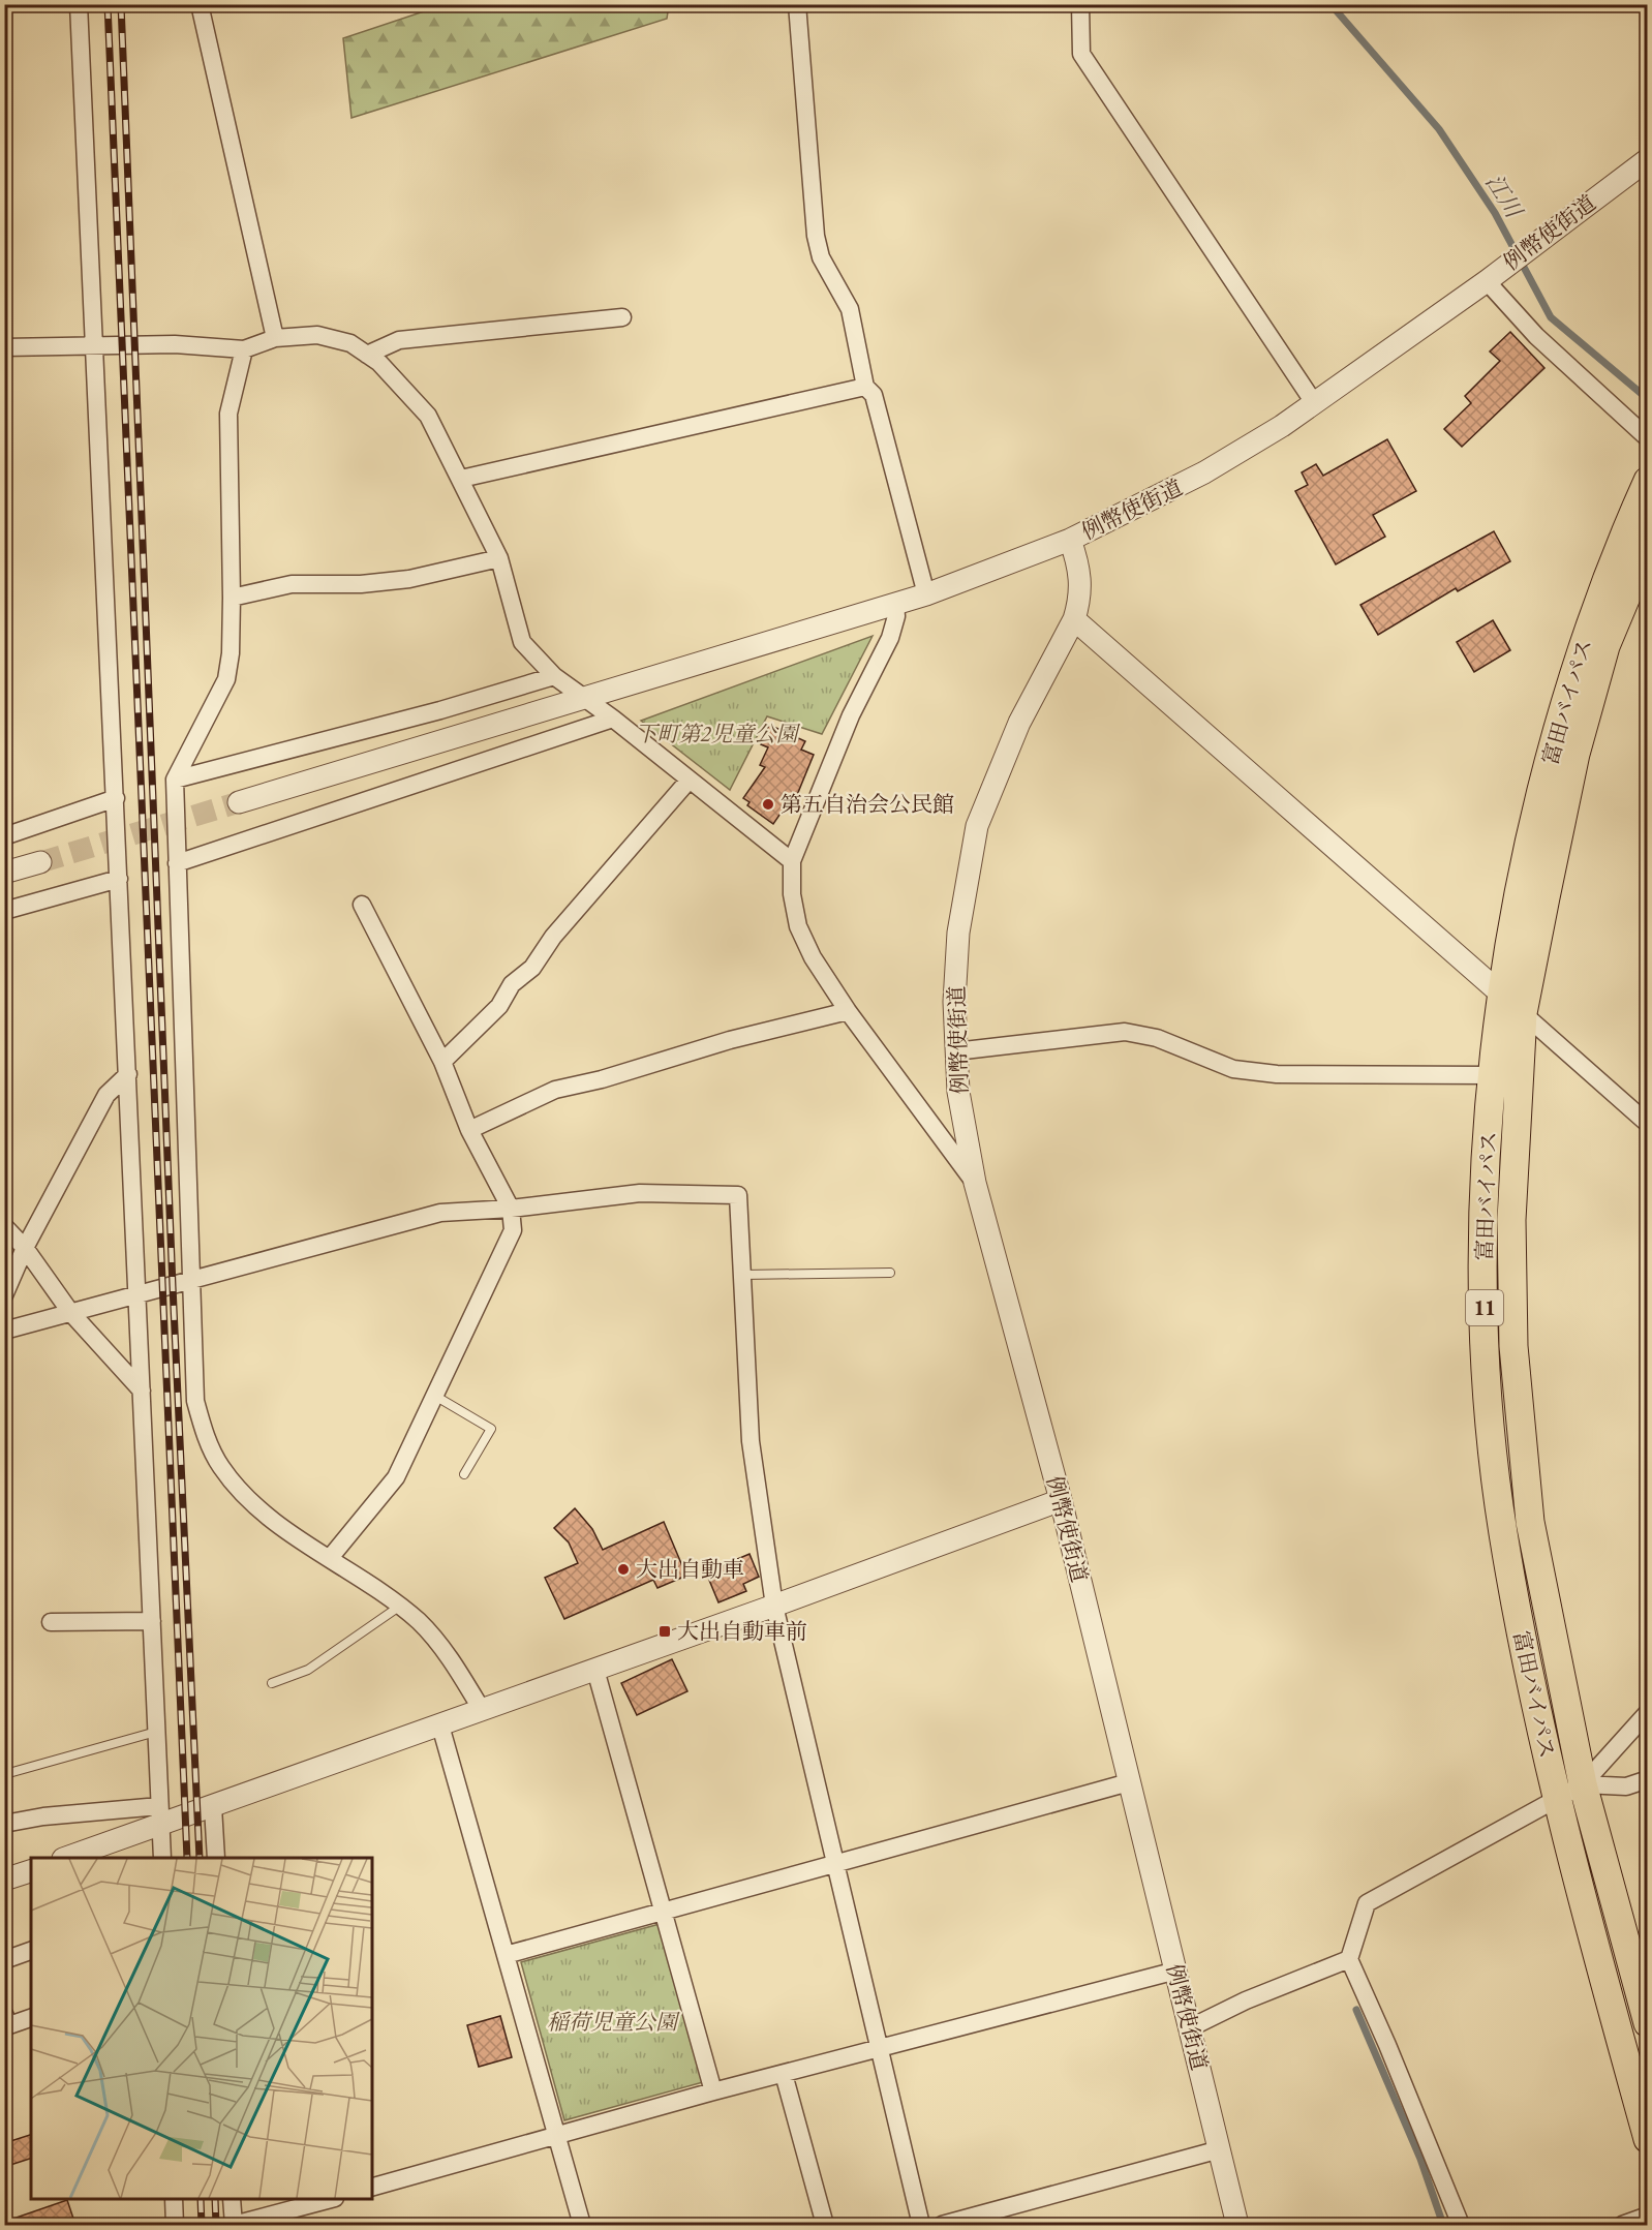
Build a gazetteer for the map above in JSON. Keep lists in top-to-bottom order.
{
  "streets": {
    "main road": ["富田バイパス", "11"],
    "street": ["例幣使街道"]
  },
  "water": ["江川"],
  "parks": ["下町第2児童公園", "稲荷児童公園"],
  "places": {
    "other": ["第五自治会公民館", "大出自動車"],
    "transit": ["大出自動車前"]
  }
}
